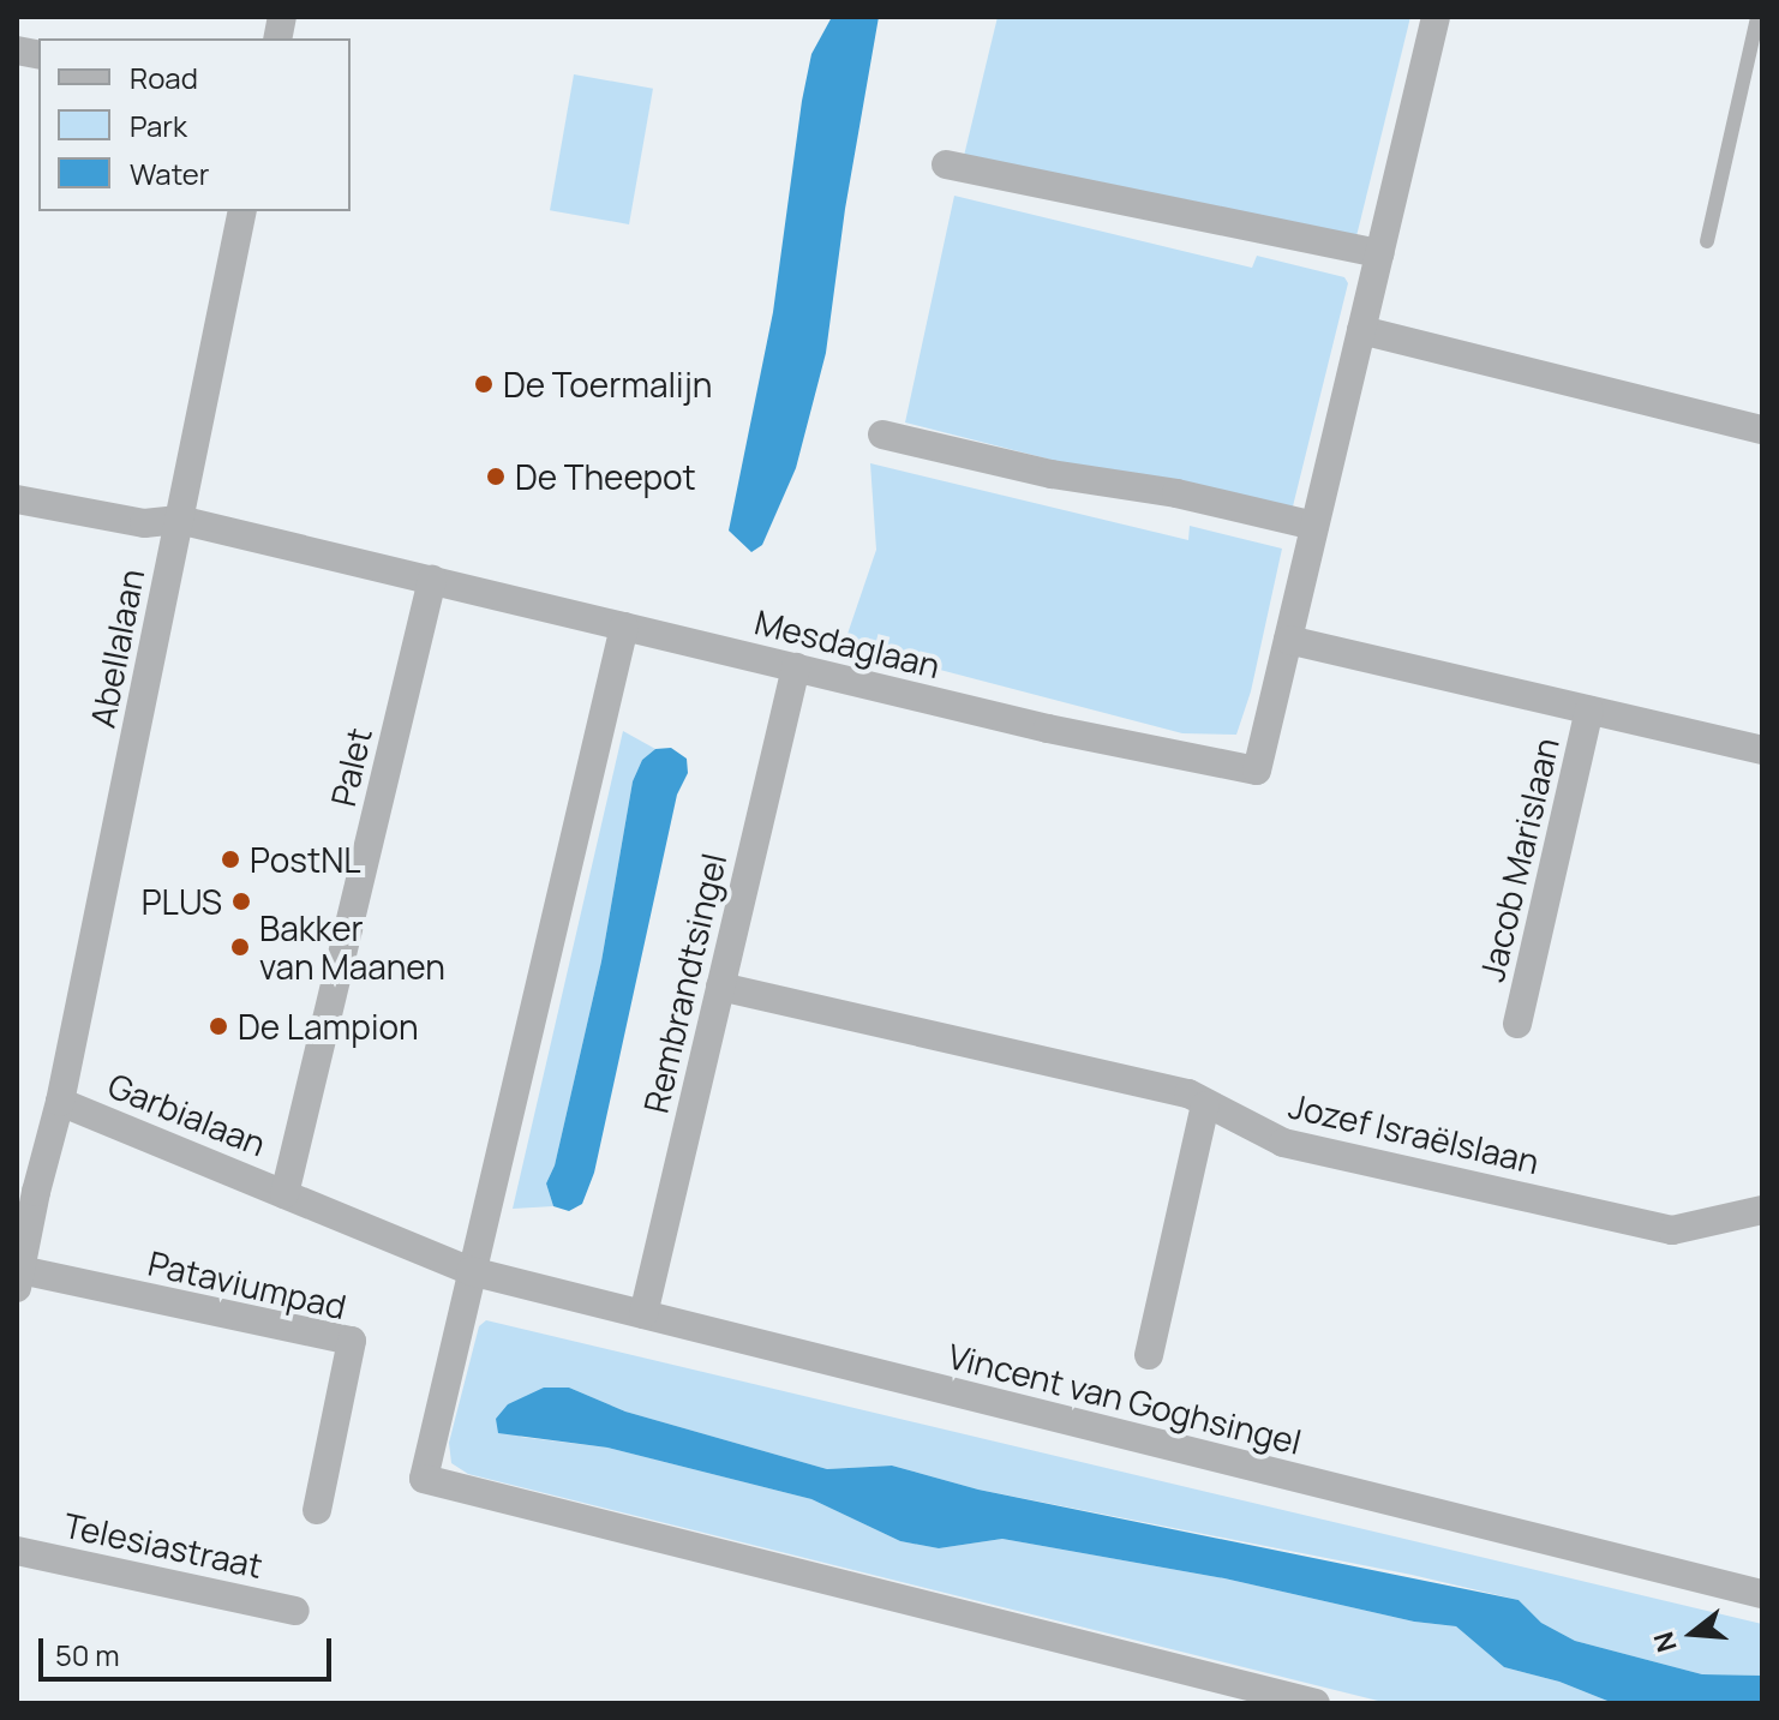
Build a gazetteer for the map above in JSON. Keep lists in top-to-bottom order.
{
  "streets": {
    "street": [
      "Mesdaglaan",
      "Abellalaan",
      "Palet",
      "Jacob Marislaan",
      "Rembrandtsingel",
      "Garbialaan",
      "Jozef Israëlslaan",
      "Pataviumpad",
      "Vincent van Goghsingel",
      "Telesiastraat"
    ]
  },
  "crossings": [
    ["Mesdaglaan", "Abellalaan"],
    ["Mesdaglaan", "Palet"],
    ["Mesdaglaan", "Jacob Marislaan"],
    ["Mesdaglaan", "Rembrandtsingel"],
    ["Abellalaan", "Garbialaan"],
    ["Abellalaan", "Pataviumpad"],
    ["Palet", "Garbialaan"],
    ["Palet", "Vincent van Goghsingel"],
    ["Rembrandtsingel", "Jozef Israëlslaan"],
    ["Rembrandtsingel", "Vincent van Goghsingel"],
    ["Garbialaan", "Vincent van Goghsingel"]
  ],
  "places": [
    "De Toermalijn",
    "De Theepot",
    "PostNL",
    "PLUS",
    "Bakker van Maanen",
    "De Lampion"
  ],
  "legend": ["Road", "Park", "Water"],
  "scale_bar": "50 m",
  "north": "left"
}
